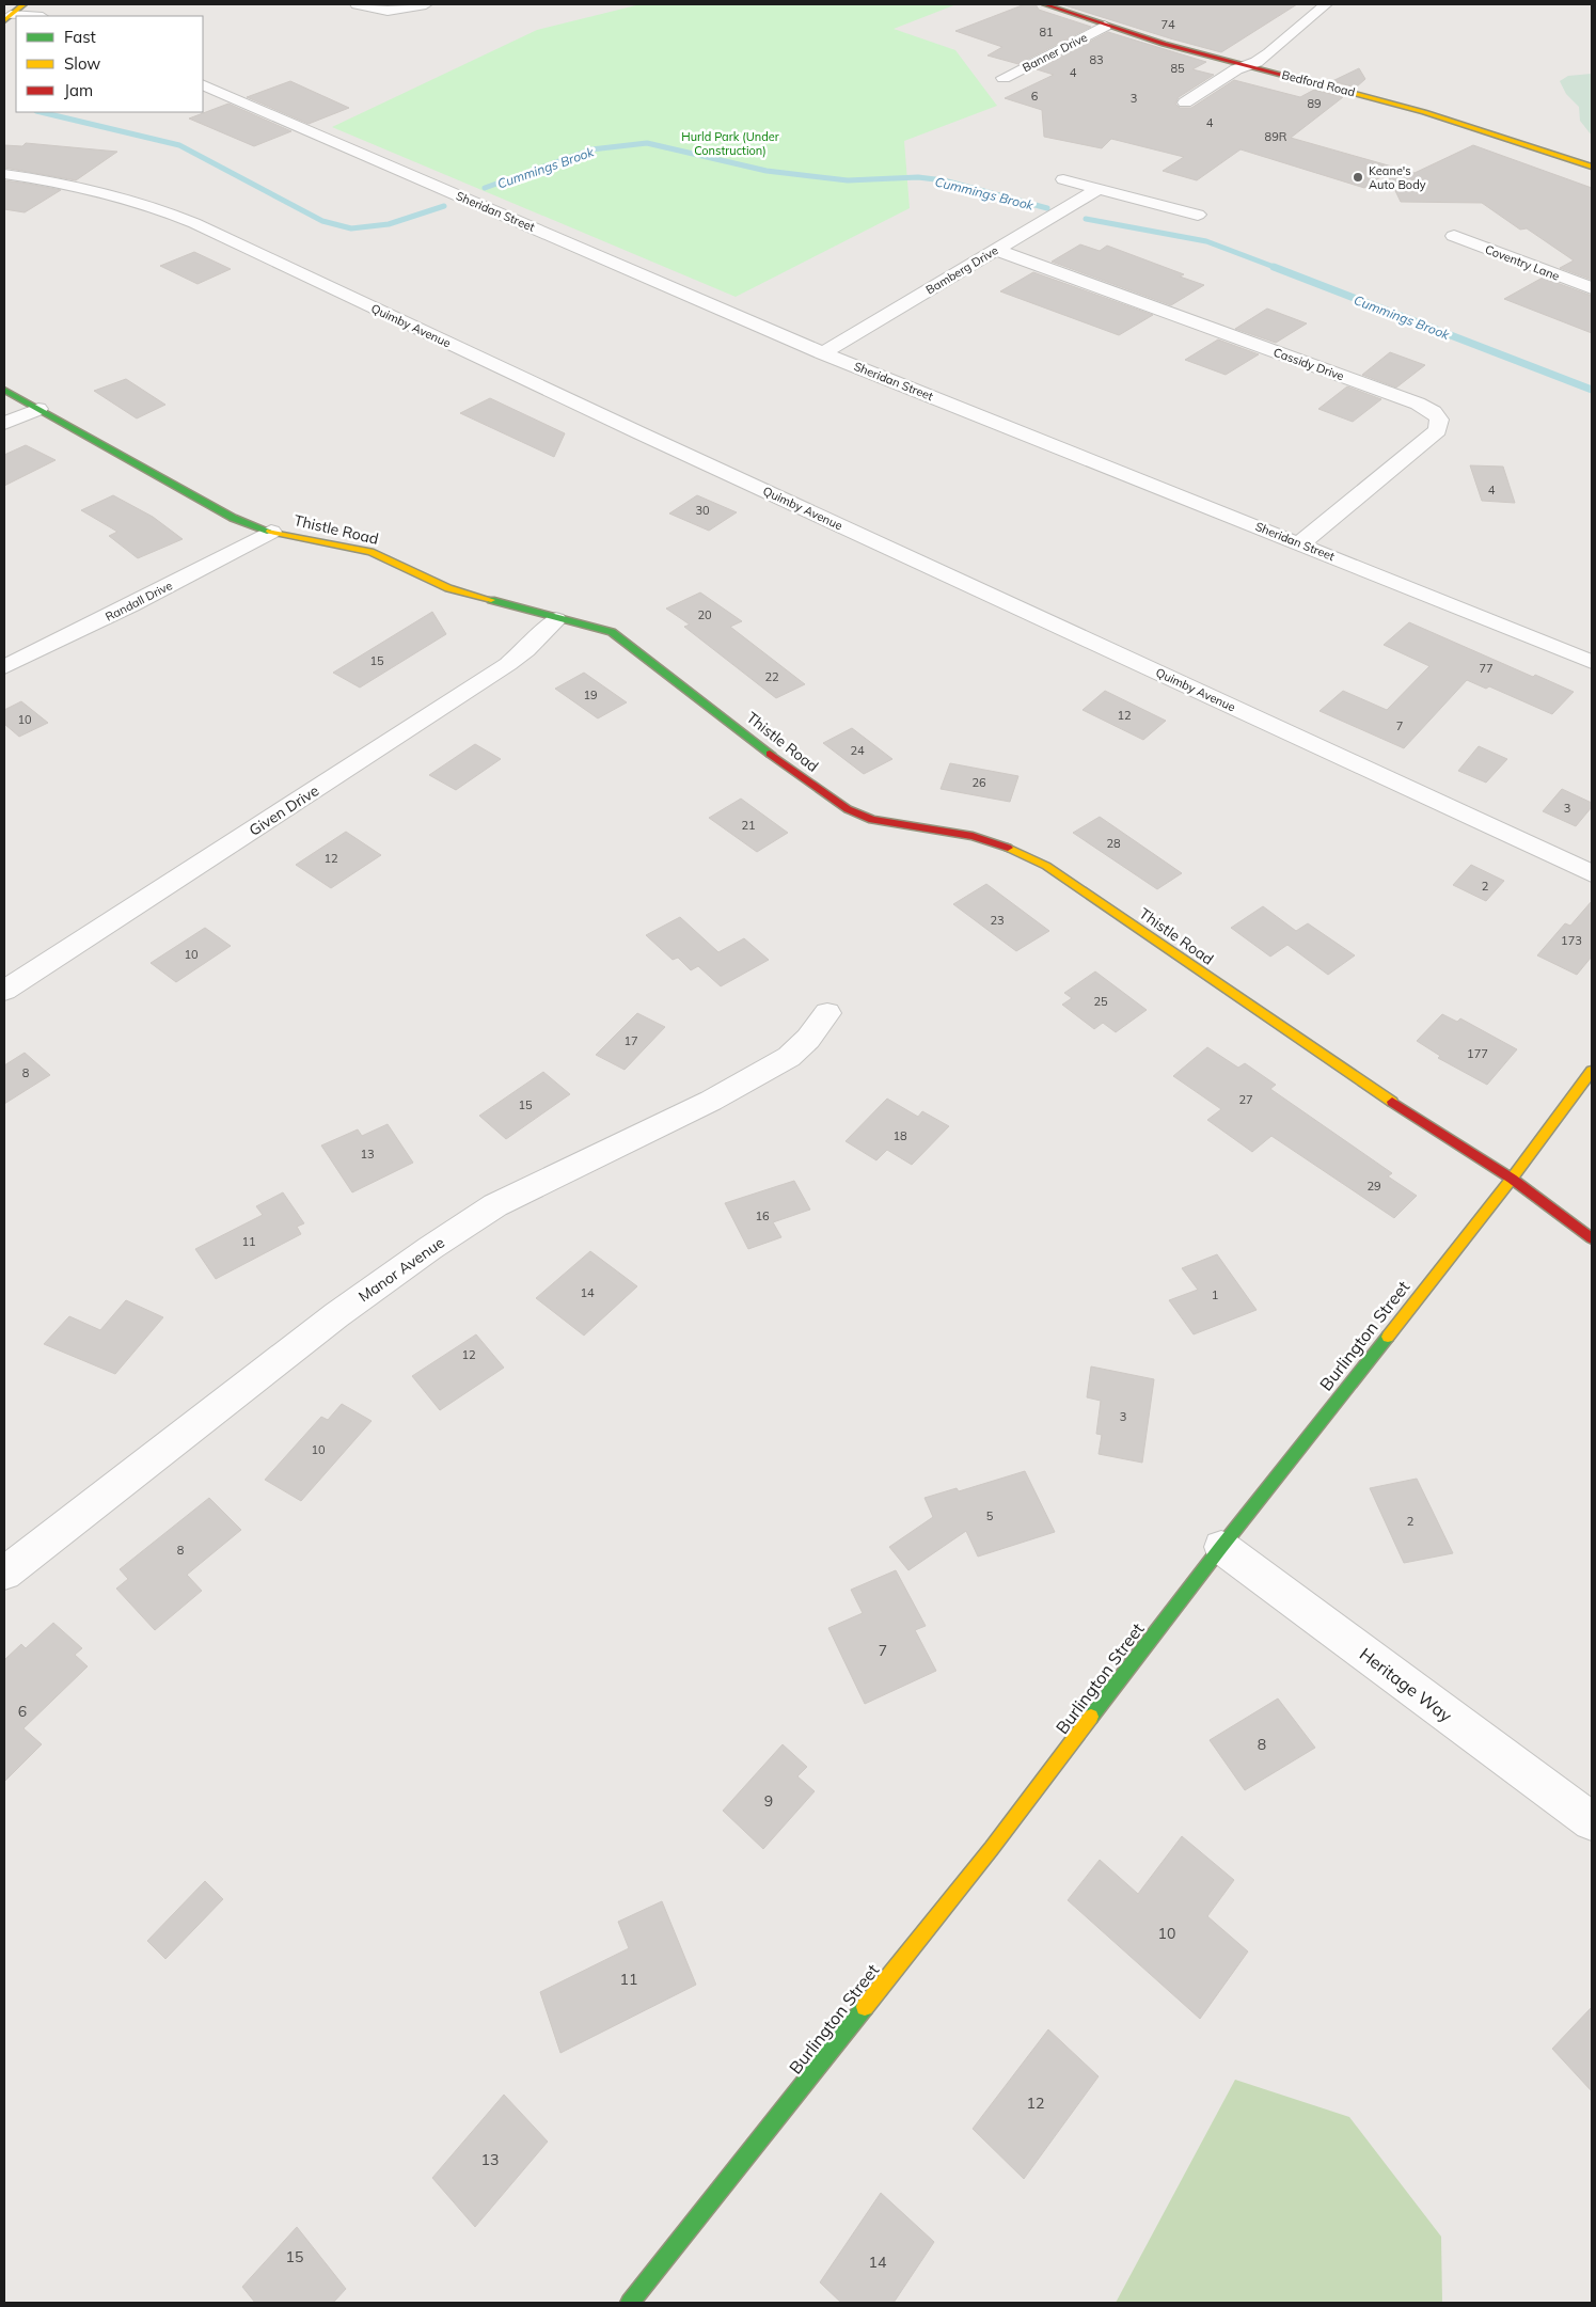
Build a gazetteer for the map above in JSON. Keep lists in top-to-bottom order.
{
  "streets": {
    "street": [
      "Banner Drive",
      "Bedford Road",
      "Sheridan Street",
      "Coventry Lane",
      "Bamberg Drive",
      "Quimby Avenue",
      "Cassidy Drive",
      "Thistle Road",
      "Randall Drive",
      "Given Drive",
      "Manor Avenue",
      "Burlington Street",
      "Heritage Way"
    ]
  },
  "crossings": [
    ["Banner Drive", "Bedford Road"],
    ["Sheridan Street", "Bamberg Drive"],
    ["Sheridan Street", "Cassidy Drive"],
    ["Bamberg Drive", "Cassidy Drive"],
    ["Thistle Road", "Randall Drive"],
    ["Thistle Road", "Given Drive"],
    ["Thistle Road", "Burlington Street"],
    ["Burlington Street", "Heritage Way"]
  ],
  "water": ["Cummings Brook"],
  "parks": ["Hurld Park (Under Construction)"],
  "places": ["Keane's Auto Body"],
  "house_numbers": [
    "74",
    "81",
    "83",
    "85",
    "4",
    "6",
    "3",
    "89",
    "4",
    "89R",
    "4",
    "30",
    "20",
    "15",
    "77",
    "22",
    "19",
    "12",
    "10",
    "7",
    "24",
    "26",
    "3",
    "21",
    "28",
    "12",
    "2",
    "23",
    "173",
    "10",
    "25",
    "17",
    "177",
    "8",
    "27",
    "15",
    "18",
    "13",
    "29",
    "16",
    "11",
    "14",
    "1",
    "12",
    "3",
    "10",
    "5",
    "2",
    "8",
    "7",
    "6",
    "8",
    "9",
    "10",
    "11",
    "12",
    "13",
    "15",
    "14"
  ],
  "legend": ["Fast", "Slow", "Jam"]
}
